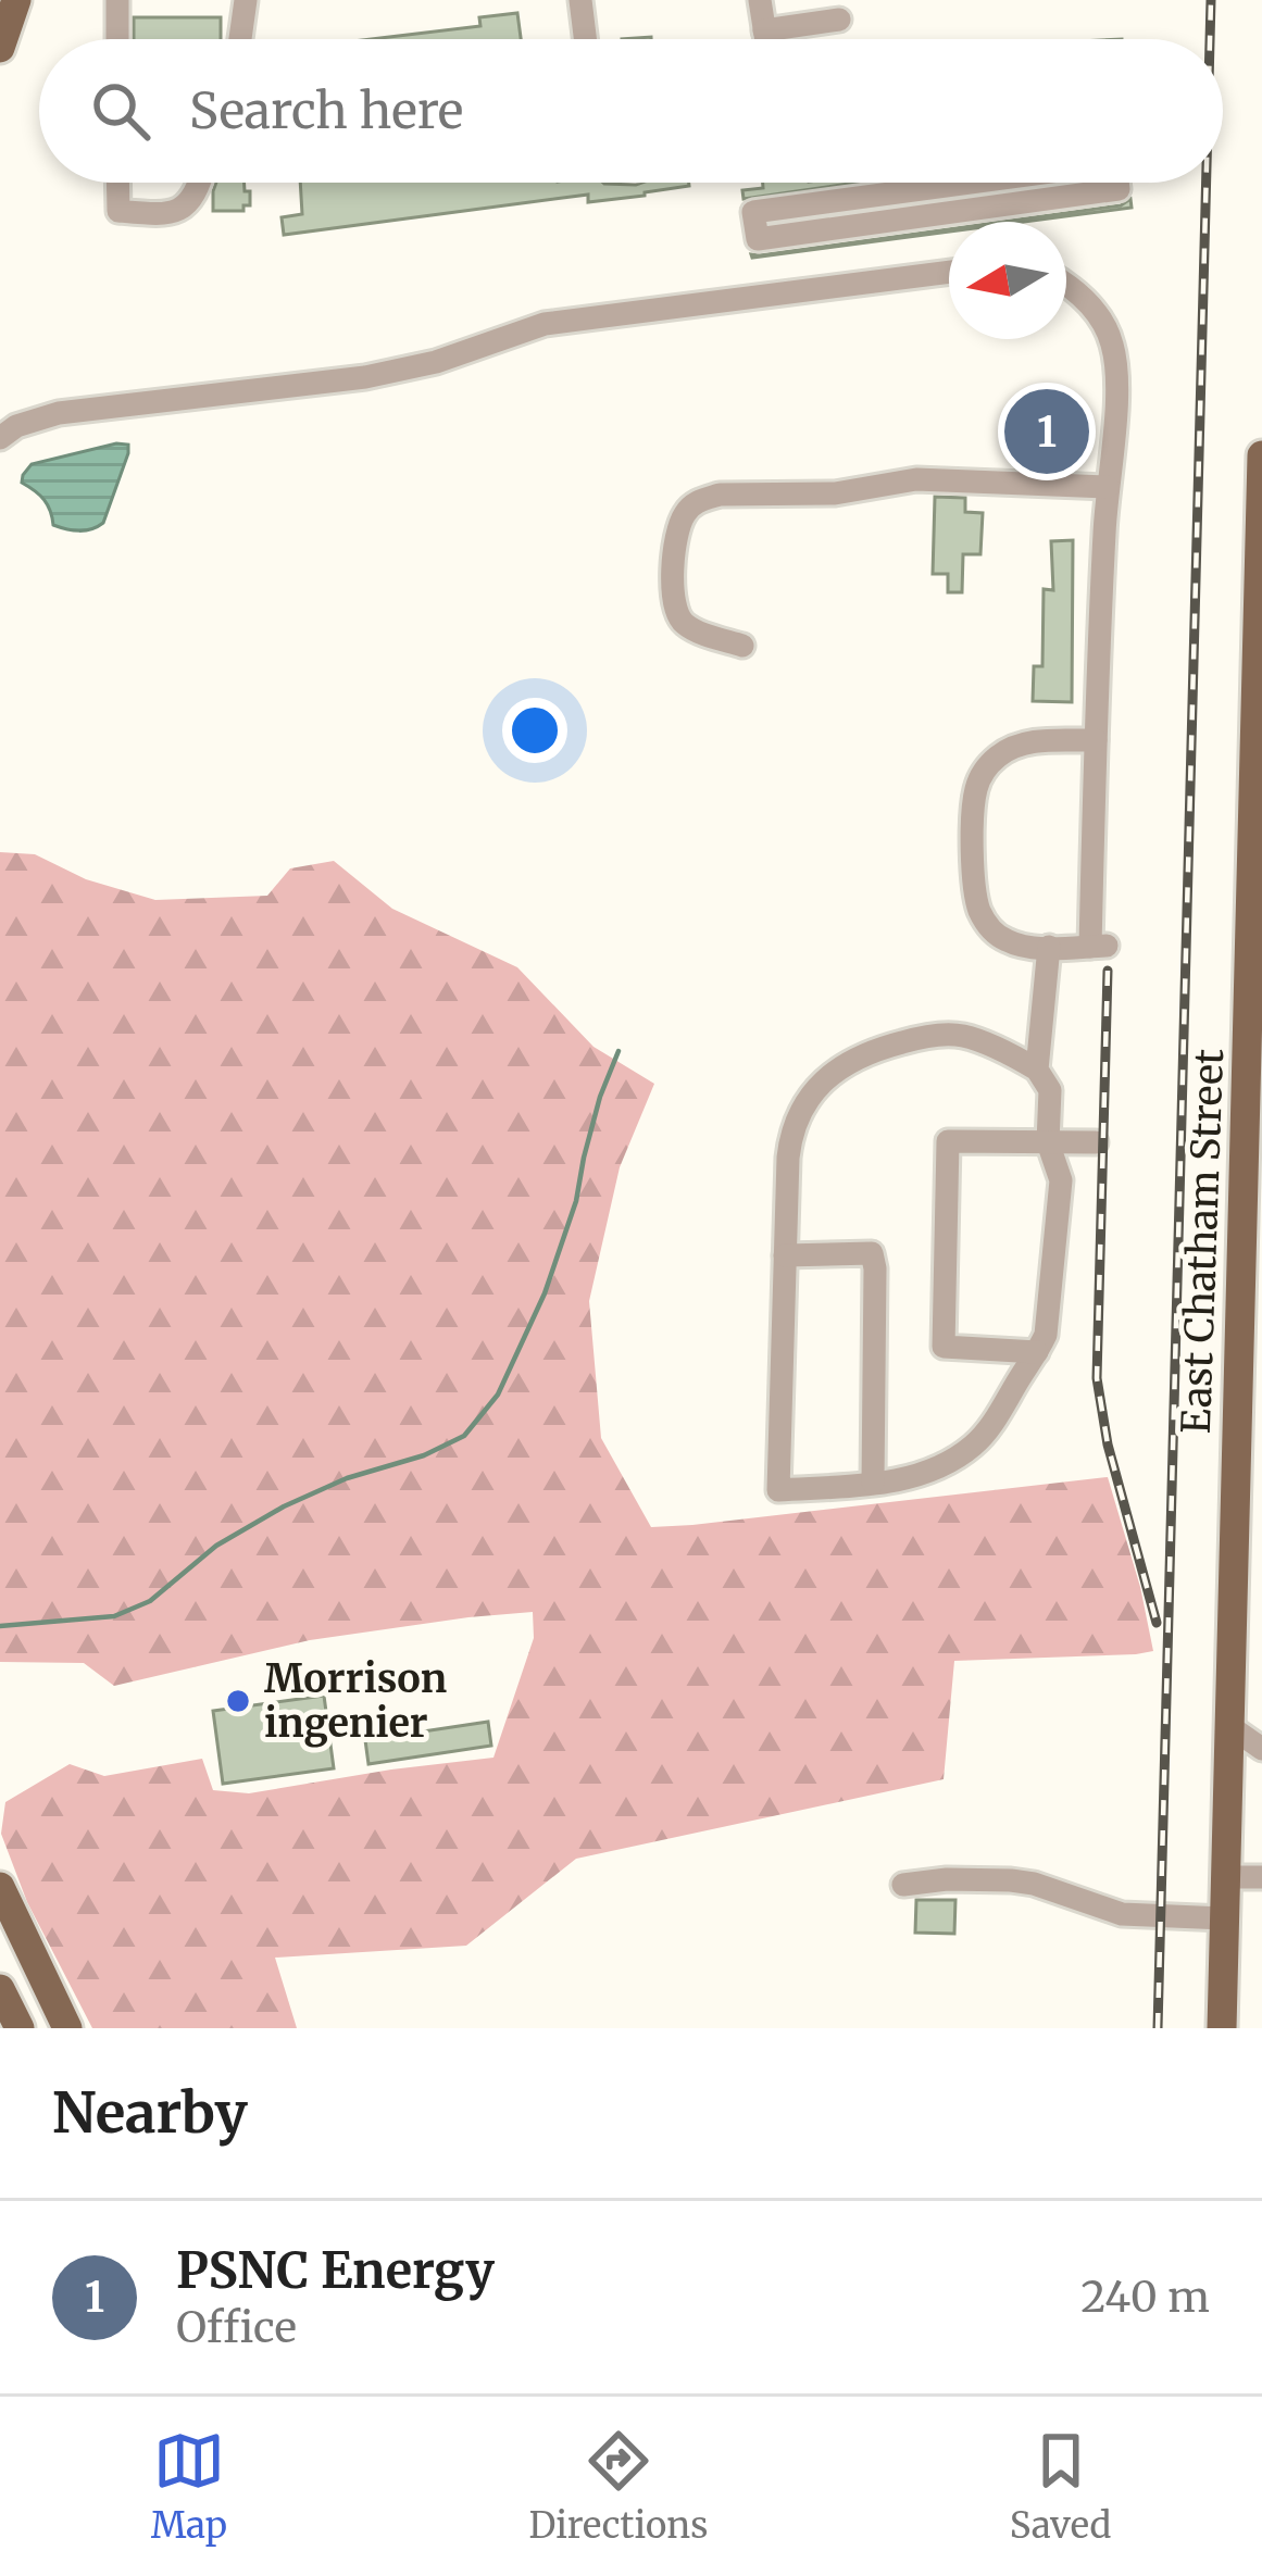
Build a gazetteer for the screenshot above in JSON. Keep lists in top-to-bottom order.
{
  "streets": {
    "main road": ["East Chatham Street"]
  },
  "places": ["Morrison ingenier"],
  "north": "left",
  "page": {
    "search": "Search here",
    "pins": "1",
    "heading": "Nearby",
    "list": [
      {
        "mark": "1",
        "name": "PSNC Energy",
        "note": "Office",
        "value": "240 m"
      }
    ],
    "nav": ["Map", "Directions", "Saved"]
  }
}
